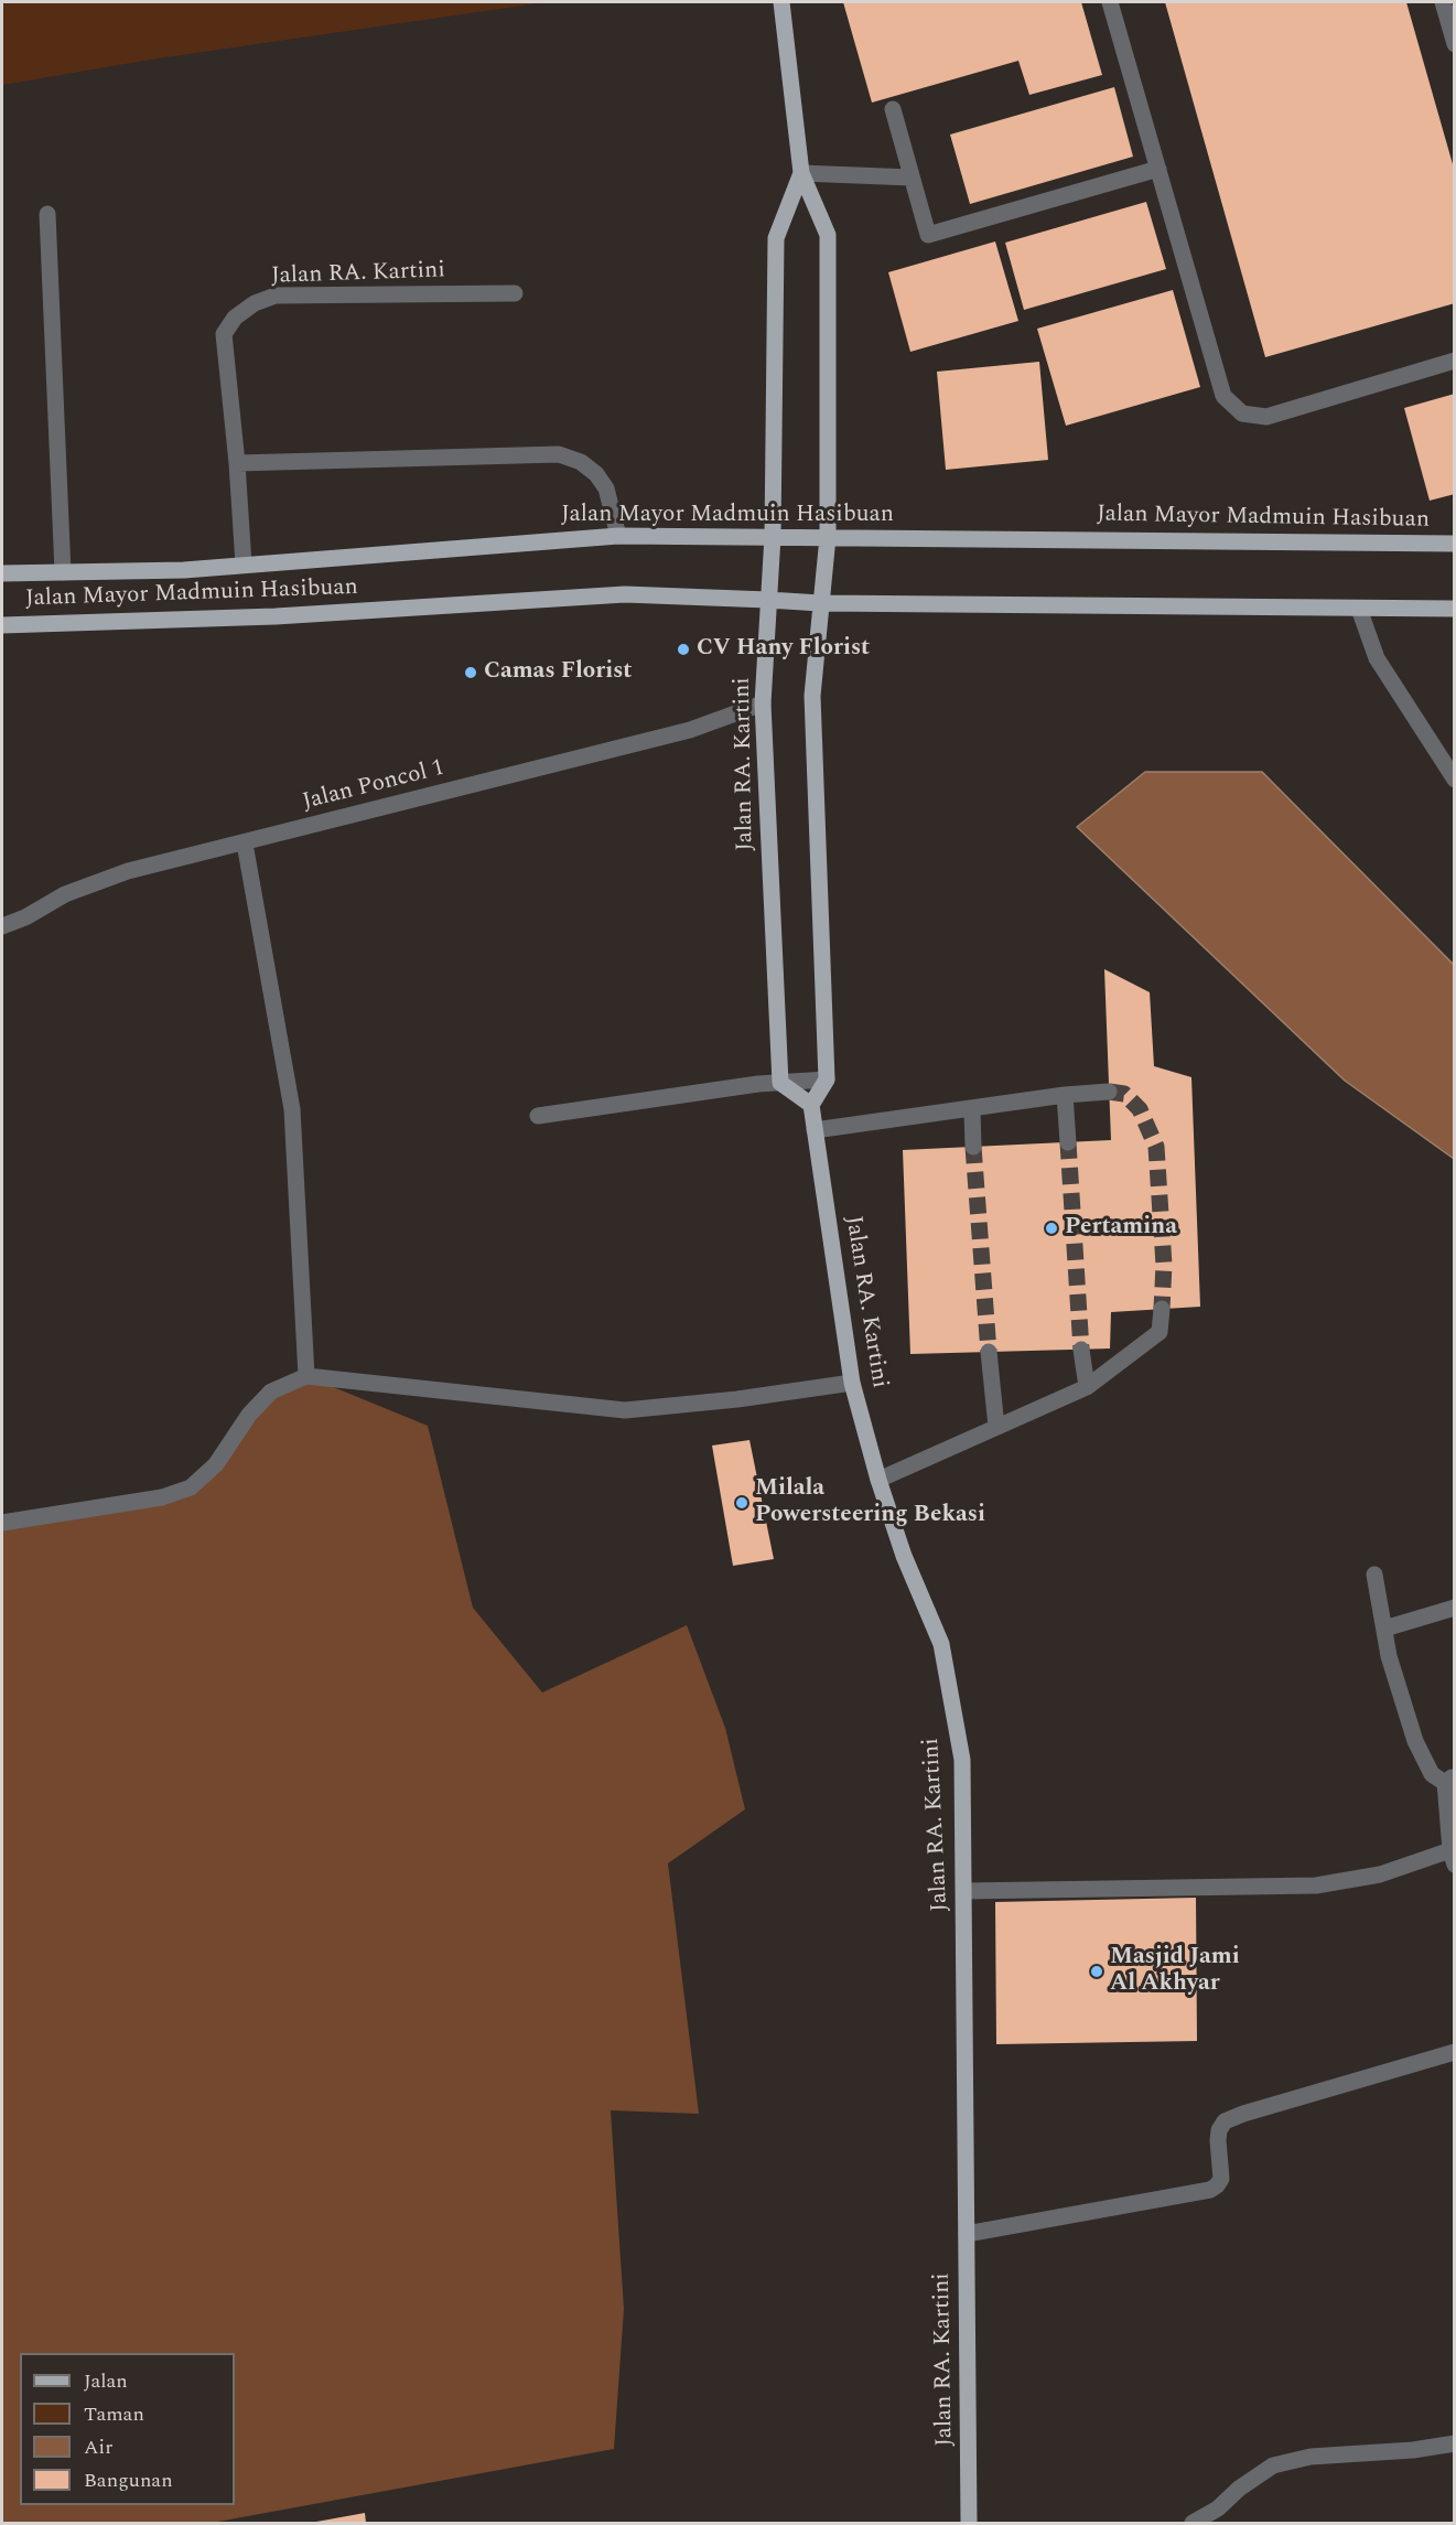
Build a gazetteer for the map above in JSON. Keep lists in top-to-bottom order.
{
  "streets": {
    "main road": ["Jalan RA. Kartini", "Jalan Mayor Madmuin Hasibuan"],
    "street": ["Jalan Poncol 1"]
  },
  "crossings": [
    ["Jalan RA. Kartini", "Jalan Mayor Madmuin Hasibuan"],
    ["Jalan RA. Kartini", "Jalan Poncol 1"]
  ],
  "places": [
    "CV Hany Florist",
    "Camas Florist",
    "Pertamina",
    "Milala Powersteering Bekasi",
    "Masjid Jami Al Akhyar"
  ],
  "legend": [
    "Jalan",
    "Taman",
    "Air",
    "Bangunan"
  ]
}
